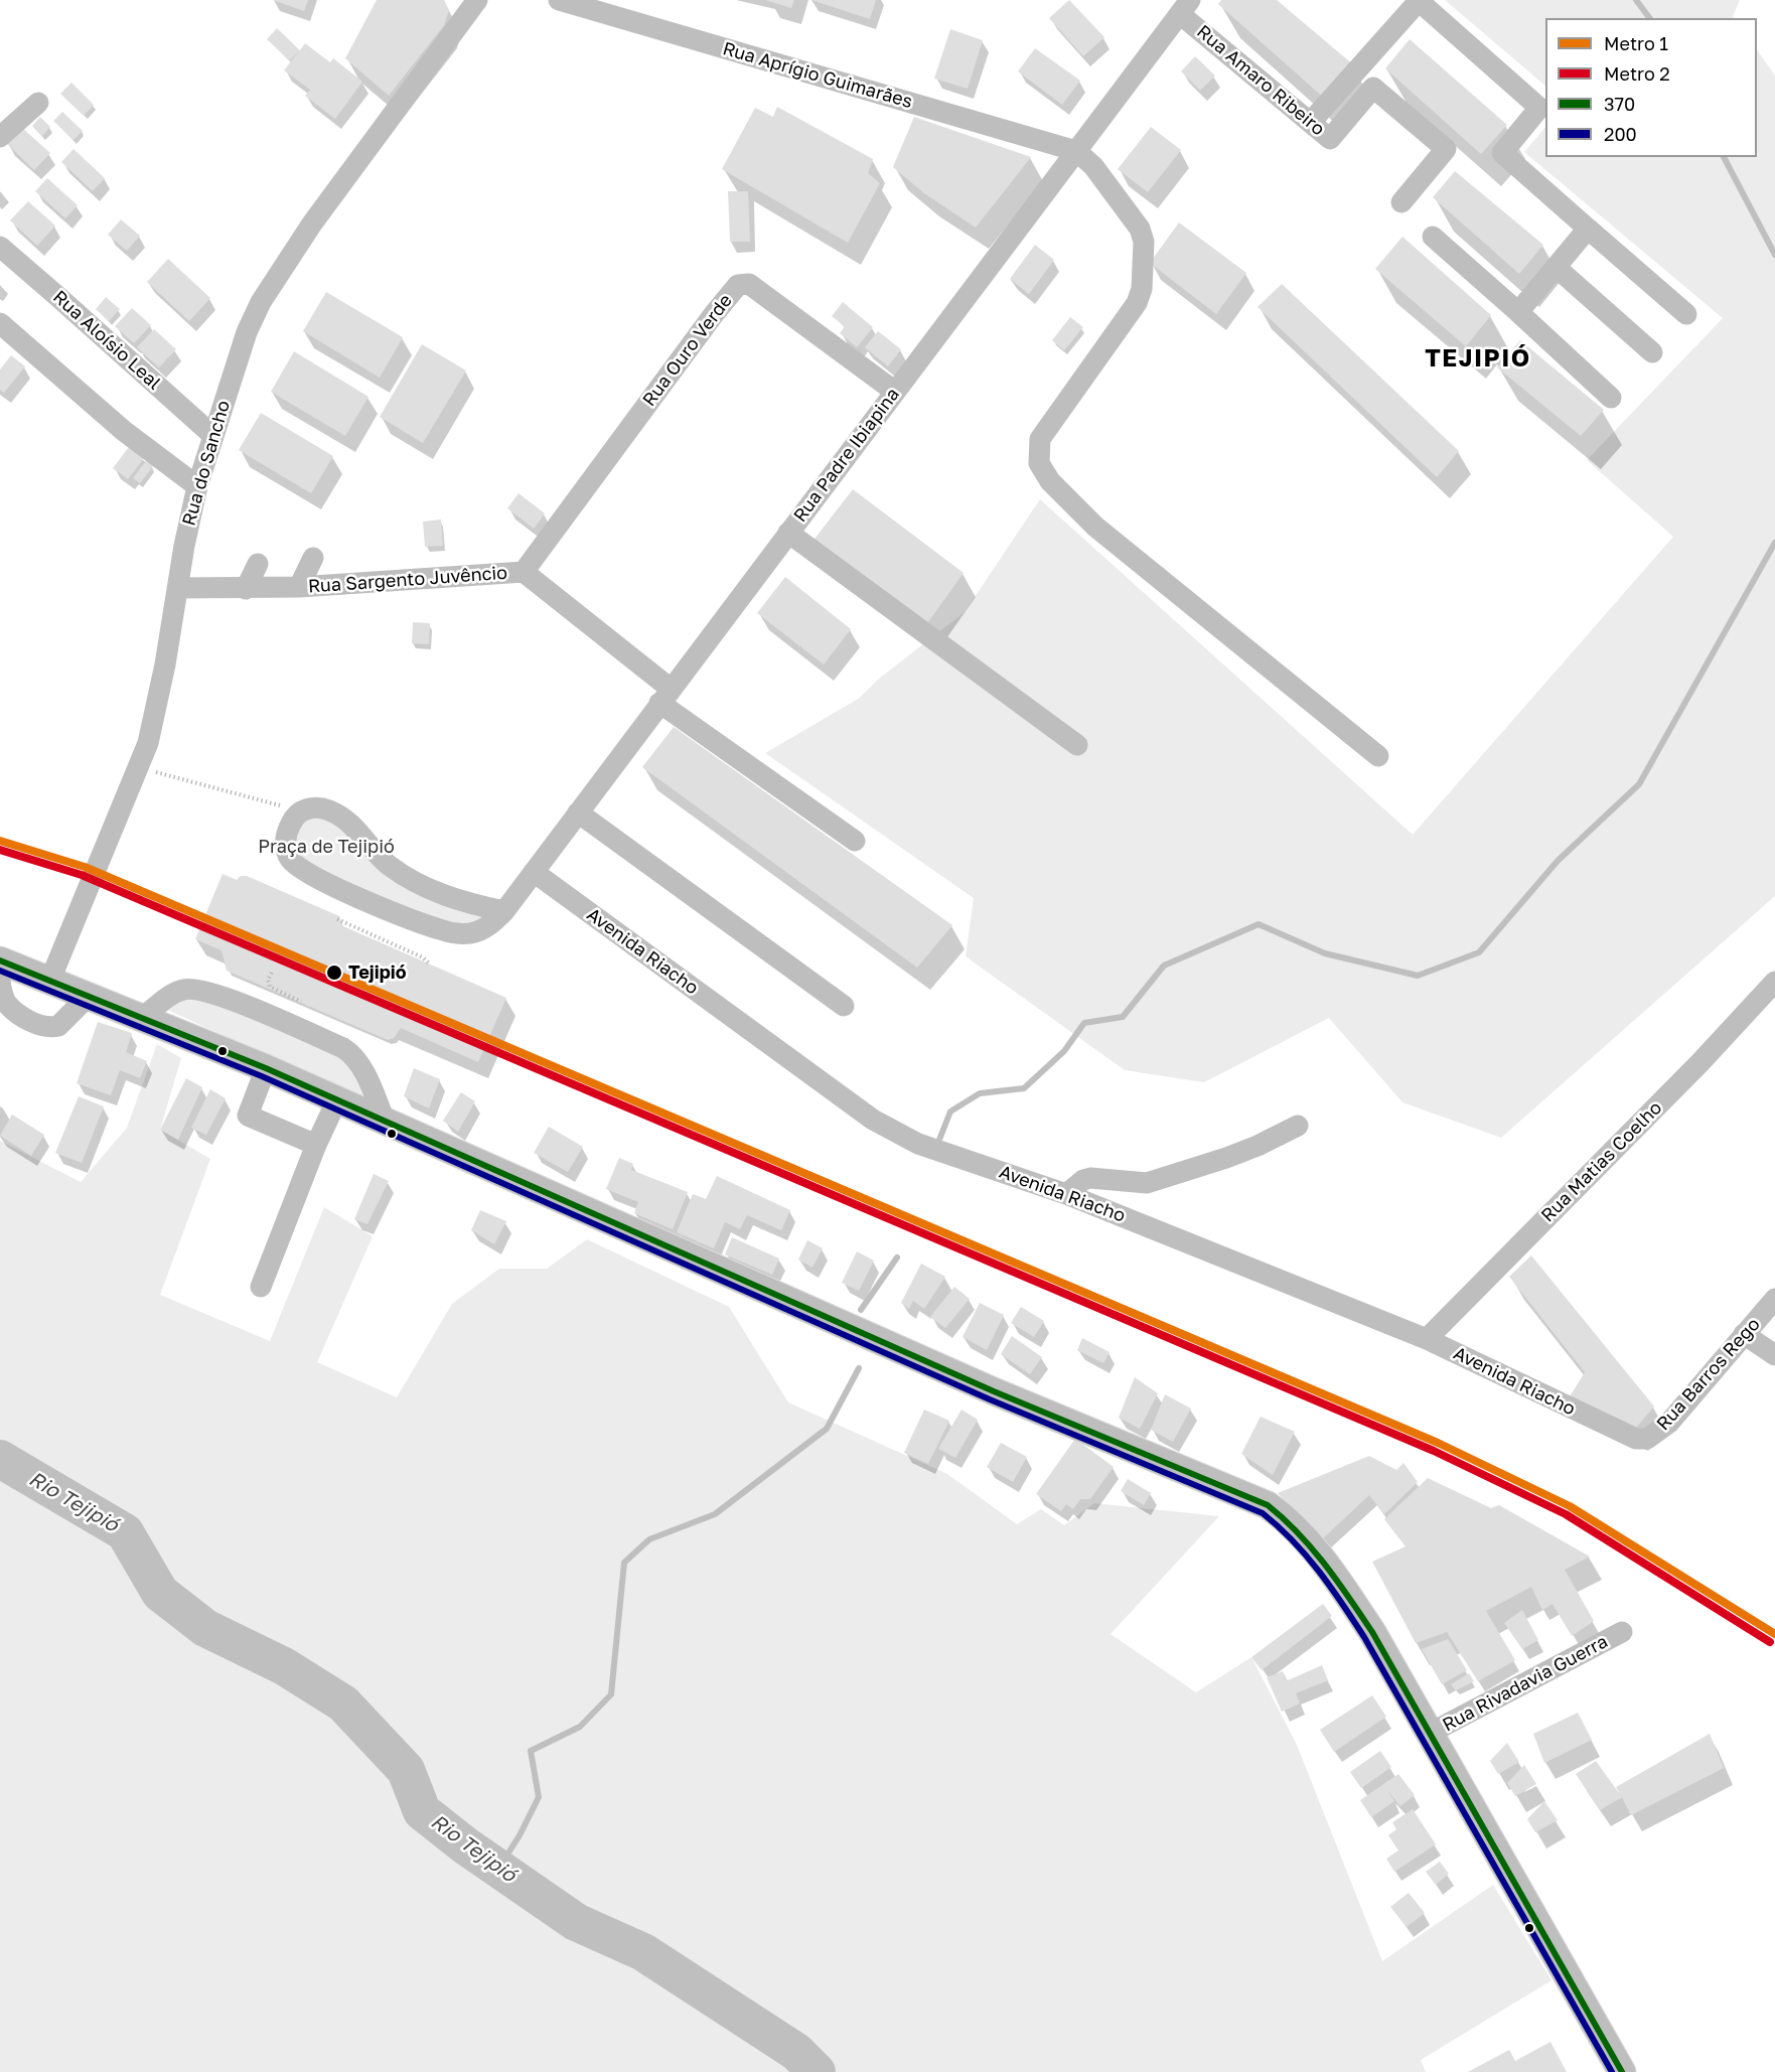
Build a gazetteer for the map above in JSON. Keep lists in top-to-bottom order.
{
  "streets": {
    "street": [
      "Rua Aprígio Guimarães",
      "Rua Amaro Ribeiro",
      "Rua Aloísio Leal",
      "Rua Ouro Verde",
      "Rua Padre Ibiapina",
      "Rua do Sancho",
      "Rua Sargento Juvêncio",
      "Avenida Riacho",
      "Rua Matias Coelho",
      "Rua Barros Rego",
      "Rua Rivadavia Guerra"
    ]
  },
  "crossings": [
    ["Rua Aprígio Guimarães", "Rua Padre Ibiapina"],
    ["Rua Amaro Ribeiro", "Rua Padre Ibiapina"],
    ["Rua Aloísio Leal", "Rua do Sancho"],
    ["Rua Ouro Verde", "Rua Padre Ibiapina"],
    ["Rua Ouro Verde", "Rua Sargento Juvêncio"],
    ["Rua Padre Ibiapina", "Rua Sargento Juvêncio"],
    ["Rua Padre Ibiapina", "Avenida Riacho"],
    ["Rua do Sancho", "Rua Sargento Juvêncio"],
    ["Avenida Riacho", "Rua Matias Coelho"],
    ["Avenida Riacho", "Rua Barros Rego"]
  ],
  "districts": ["TEJIPIÓ"],
  "water": ["Rio Tejipió"],
  "parks": ["Praça de Tejipió"],
  "places": ["Tejipió"],
  "lines": [
    "metro line 1",
    "metro line 2",
    "transit line 370",
    "transit line 200"
  ],
  "legend": [
    "Metro 1",
    "Metro 2",
    "370",
    "200"
  ]
}
